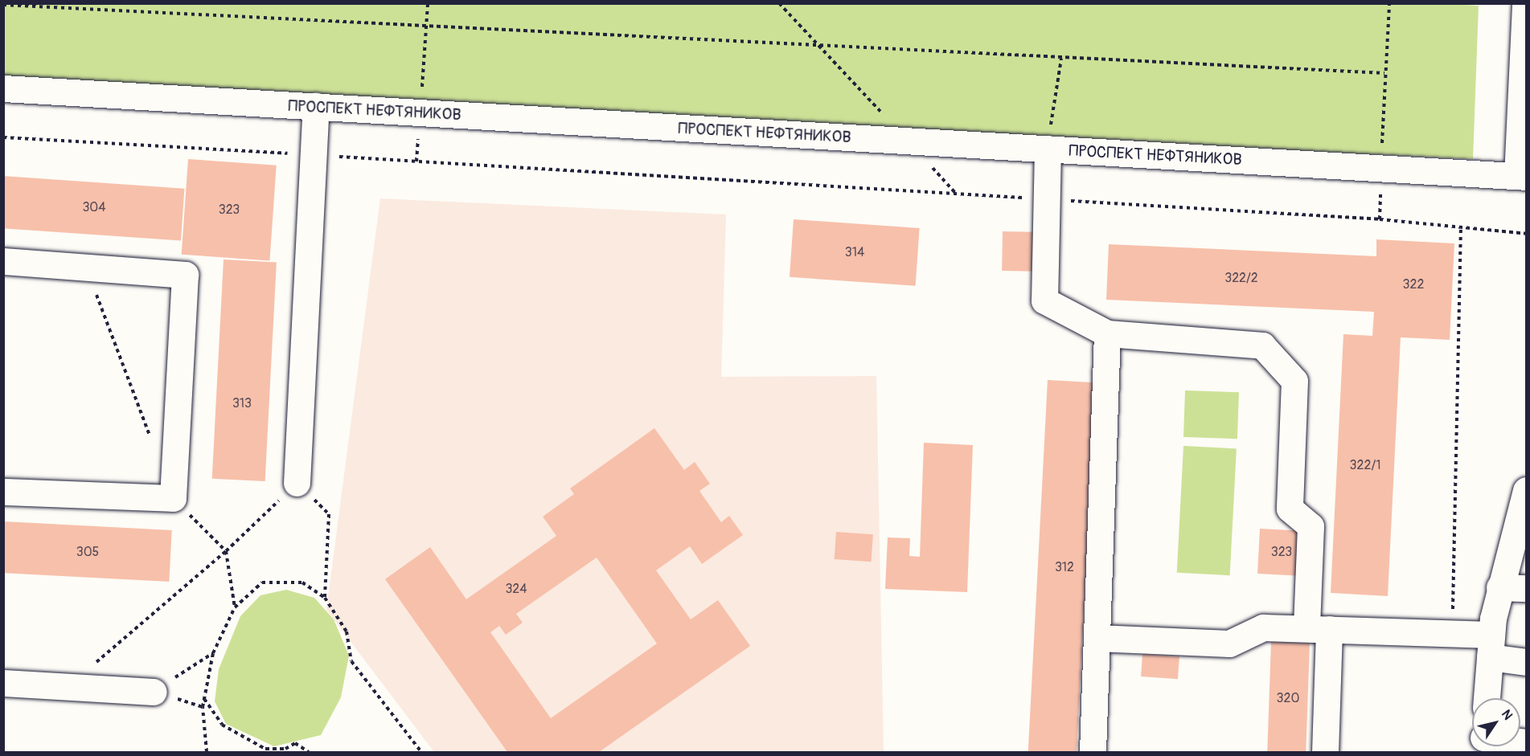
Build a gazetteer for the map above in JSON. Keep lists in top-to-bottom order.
{
  "streets": {
    "street": ["ПРОСПЕКТ НЕФТЯНИКОВ"]
  },
  "house_numbers": [
    "304",
    "323",
    "314",
    "322/2",
    "322",
    "313",
    "322/1",
    "305",
    "323",
    "312",
    "324",
    "320"
  ],
  "north": "top right"
}
